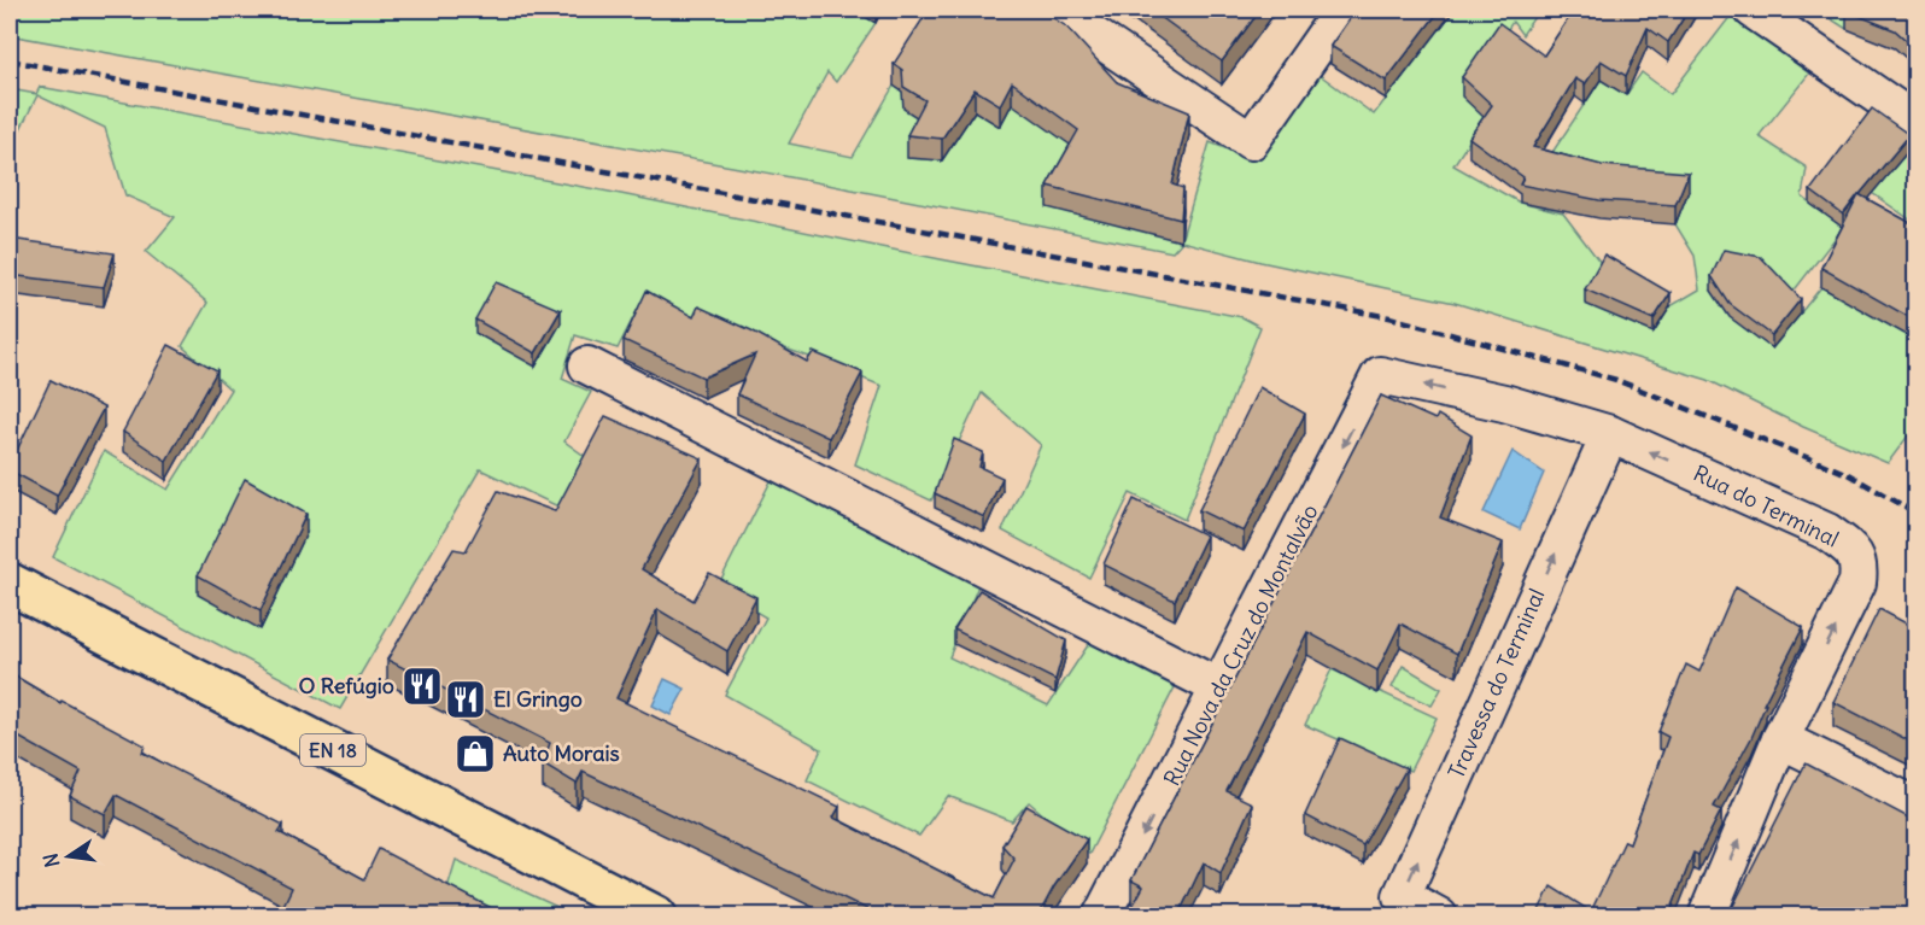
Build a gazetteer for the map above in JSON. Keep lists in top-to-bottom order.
{
  "streets": {
    "main road": ["EN 18"],
    "street": ["Rua do Terminal", "Rua Nova da Cruz do Montalvão", "Travessa do Terminal"]
  },
  "crossings": [
    ["Rua do Terminal", "Rua Nova da Cruz do Montalvão"],
    ["Rua do Terminal", "Travessa do Terminal"]
  ],
  "one_way": ["Rua Nova da Cruz do Montalvão", "Travessa do Terminal"],
  "places": {
    "restaurant": ["O Refúgio", "El Gringo"],
    "shop": ["Auto Morais"]
  },
  "north": "left"
}
